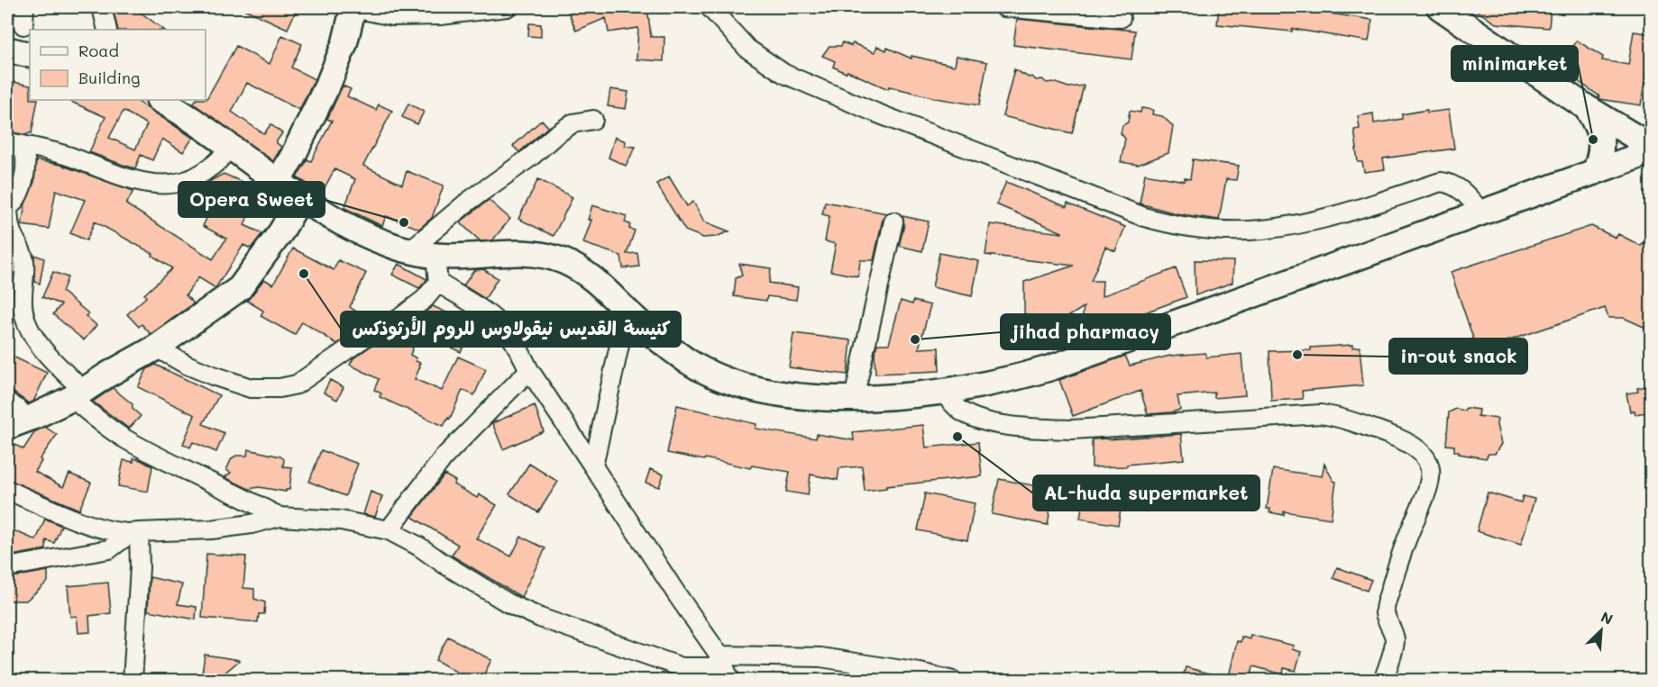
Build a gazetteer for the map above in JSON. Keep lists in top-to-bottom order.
{
  "places": [
    "minimarket",
    "Opera Sweet",
    "كنيسة القديس نيقولاوس للروم الأرثوذكس",
    "jihad pharmacy",
    "in-out snack",
    "AL-huda supermarket"
  ],
  "legend": ["Road", "Building"],
  "north": "top right"
}
